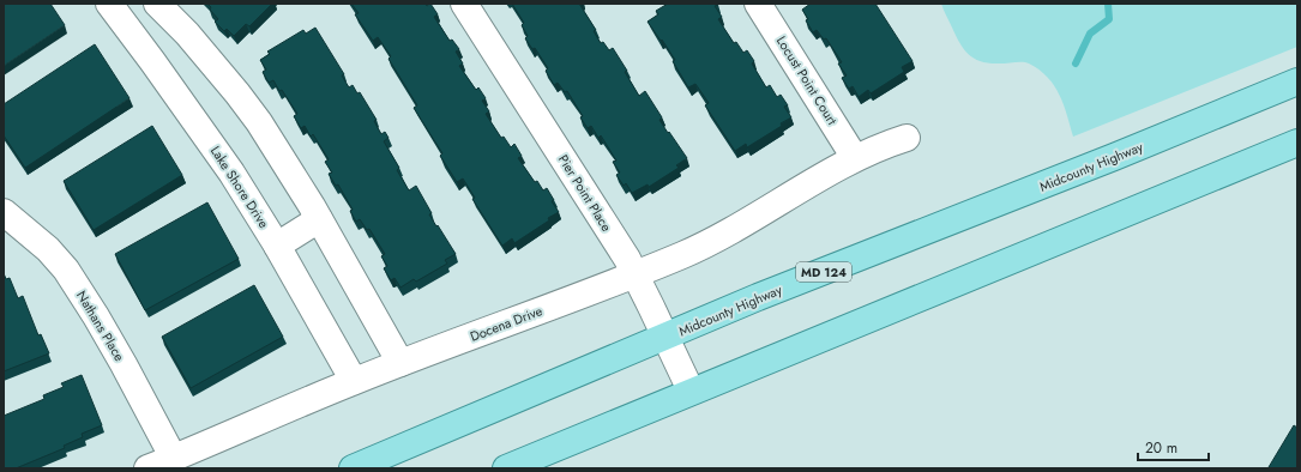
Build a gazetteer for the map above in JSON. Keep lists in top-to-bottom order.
{
  "streets": {
    "main road": ["Midcounty Highway", "MD 124"],
    "street": [
      "Locust Point Court",
      "Lake Shore Drive",
      "Pier Point Place",
      "Docena Drive",
      "Nathans Place"
    ]
  },
  "crossings": [
    ["Locust Point Court", "Docena Drive"],
    ["Midcounty Highway", "Pier Point Place"],
    ["Lake Shore Drive", "Docena Drive"],
    ["Pier Point Place", "Docena Drive"],
    ["Docena Drive", "Nathans Place"]
  ],
  "scale_bar": "20 m"
}
